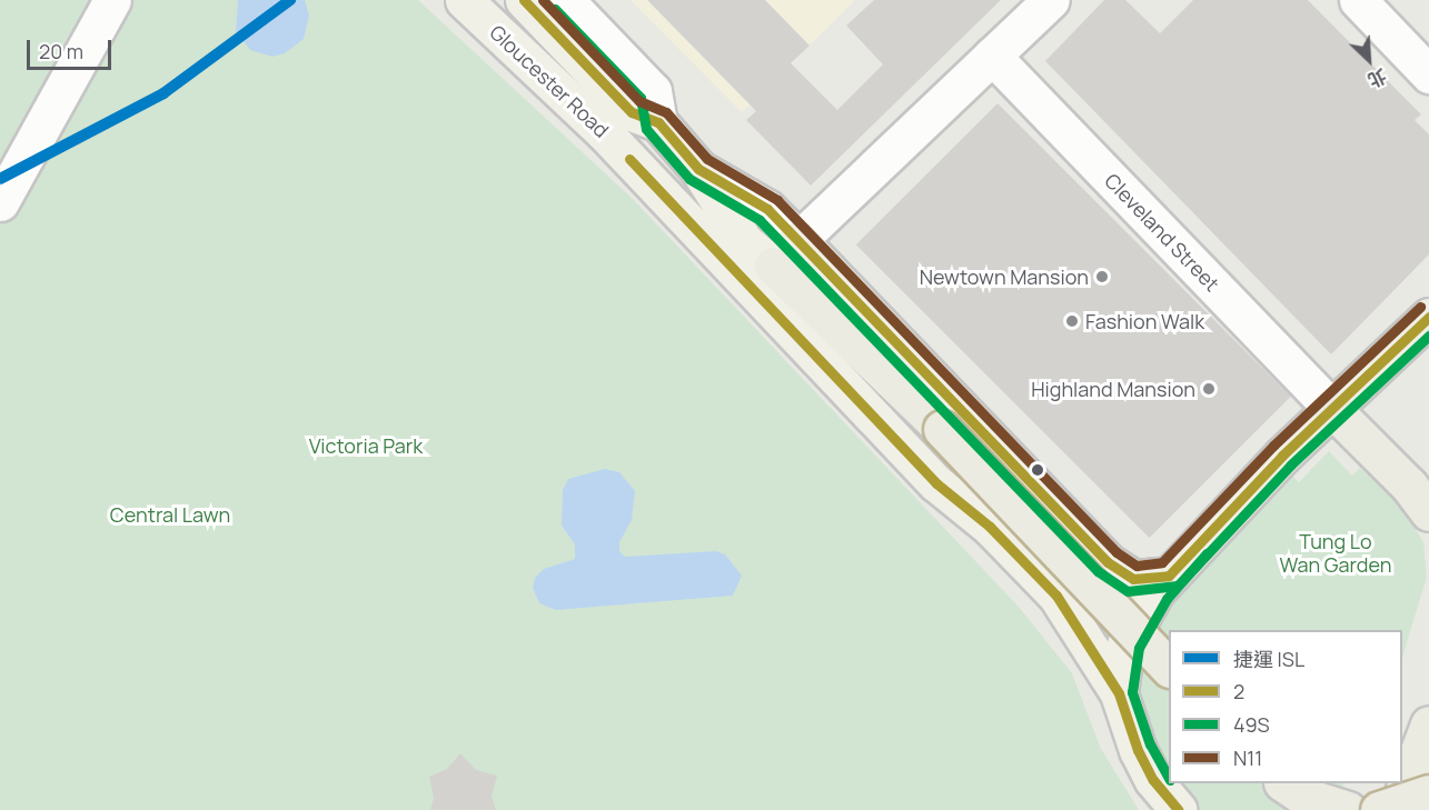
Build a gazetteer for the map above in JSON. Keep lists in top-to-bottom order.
{
  "streets": {
    "main road": ["Gloucester Road"],
    "street": ["Cleveland Street"]
  },
  "parks": ["Victoria Park", "Central Lawn", "Tung Lo Wan Garden"],
  "places": ["Newtown Mansion", "Fashion Walk", "Highland Mansion"],
  "lines": [
    "metro line ISL",
    "transit line 2",
    "transit line N11",
    "transit line 49S"
  ],
  "legend": [
    "捷運 ISL",
    "2",
    "49S",
    "N11"
  ],
  "scale_bar": "20 m",
  "north": "bottom right"
}
